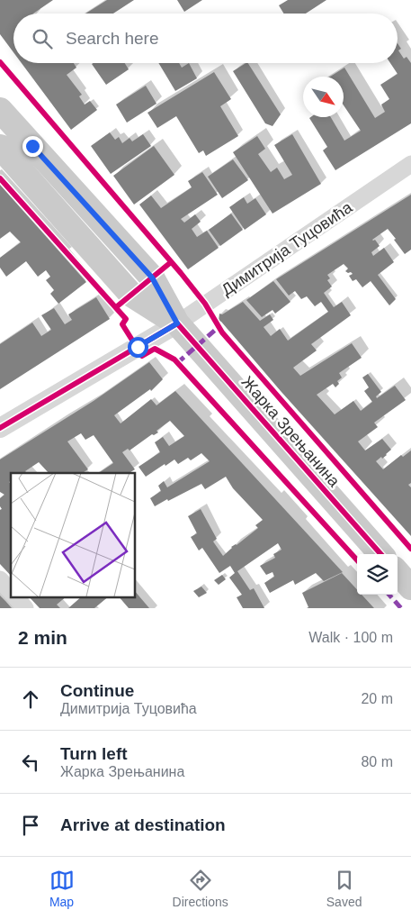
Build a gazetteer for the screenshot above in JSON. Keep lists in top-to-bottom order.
{
  "streets": {
    "main road": ["Жарка Зрењанина"],
    "street": ["Димитрија Туцовића"]
  },
  "crossings": [
    ["Димитрија Туцовића", "Жарка Зрењанина"]
  ],
  "north": "bottom right",
  "page": {
    "search": "Search here",
    "heading": ["2 min", "Walk · 100 m"],
    "list": [
      ["Continue", "Димитрија Туцовића", "20 m"],
      ["Turn left", "Жарка Зрењанина", "80 m"],
      "Arrive at destination"
    ],
    "nav": ["Map", "Directions", "Saved"]
  }
}
